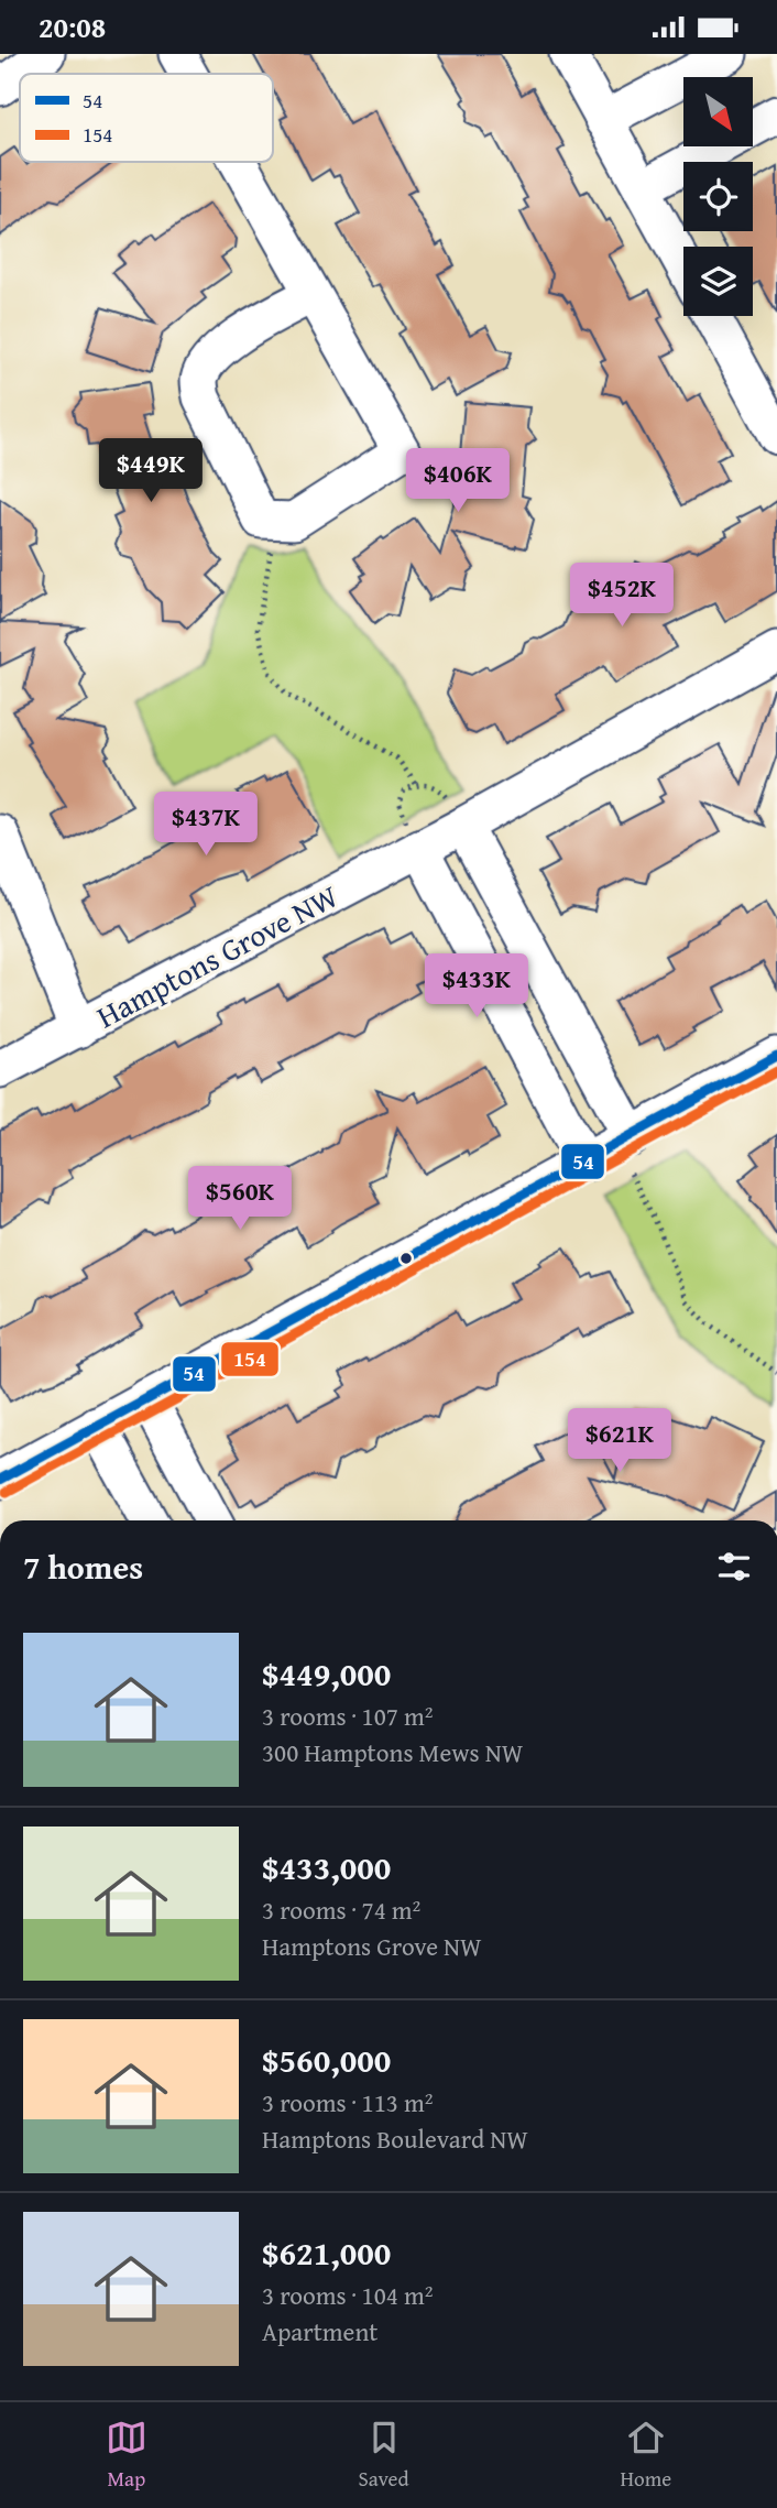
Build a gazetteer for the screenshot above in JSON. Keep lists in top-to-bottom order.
{
  "streets": {
    "street": ["Hamptons Grove NW"]
  },
  "lines": ["transit line 54", "transit line 154"],
  "legend": ["54", "154"],
  "north": "bottom right",
  "page": {
    "status": "20:08",
    "price": [
      "$449K",
      "$406K",
      "$452K",
      "$437K",
      "$433K",
      "$560K",
      "$621K"
    ],
    "heading": "7 homes",
    "list": [
      {
        "name": "$449,000",
        "note": "3 rooms · 107 m² · 300 Hamptons Mews NW"
      },
      {
        "name": "$433,000",
        "note": "3 rooms · 74 m² · Hamptons Grove NW"
      },
      {
        "name": "$560,000",
        "note": "3 rooms · 113 m² · Hamptons Boulevard NW"
      },
      {
        "name": "$621,000",
        "note": "3 rooms · 104 m² · Apartment"
      }
    ],
    "tabs": ["Map", "Saved", "Home"]
  }
}
